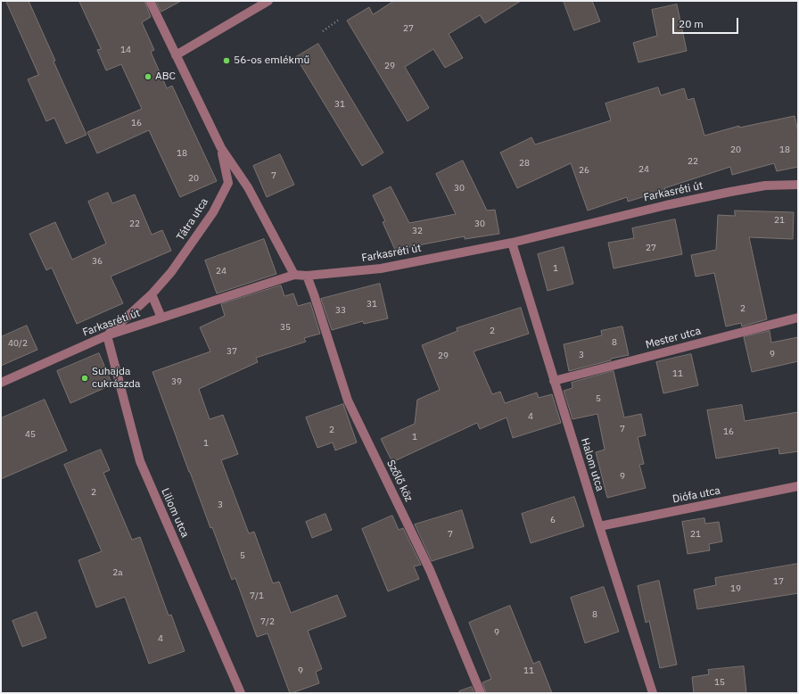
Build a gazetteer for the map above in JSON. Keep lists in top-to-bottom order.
{
  "streets": {
    "street": [
      "Farkasréti út",
      "Tátra utca",
      "Mester utca",
      "Halom utca",
      "Szőlő köz",
      "Diófa utca",
      "Liliom utca"
    ]
  },
  "crossings": [
    ["Farkasréti út", "Tátra utca"],
    ["Farkasréti út", "Halom utca"],
    ["Farkasréti út", "Szőlő köz"],
    ["Farkasréti út", "Liliom utca"],
    ["Tátra utca", "Liliom utca"],
    ["Mester utca", "Halom utca"],
    ["Halom utca", "Diófa utca"]
  ],
  "places": ["56-os emlékmű", "ABC", "Suhajda cukrászda"],
  "house_numbers": [
    "27",
    "14",
    "29",
    "31",
    "16",
    "20",
    "18",
    "18",
    "22",
    "28",
    "24",
    "26",
    "7",
    "20",
    "30",
    "21",
    "22",
    "30",
    "32",
    "27",
    "36",
    "1",
    "24",
    "31",
    "2",
    "33",
    "35",
    "2",
    "8",
    "40/2",
    "37",
    "9",
    "3",
    "29",
    "11",
    "39",
    "5",
    "4",
    "7",
    "2",
    "16",
    "45",
    "1",
    "1",
    "9",
    "2",
    "3",
    "6",
    "7",
    "21",
    "5",
    "2a",
    "17",
    "19",
    "7/1",
    "8",
    "7/2",
    "9",
    "4",
    "9",
    "11",
    "15"
  ],
  "scale_bar": "20 m"
}
